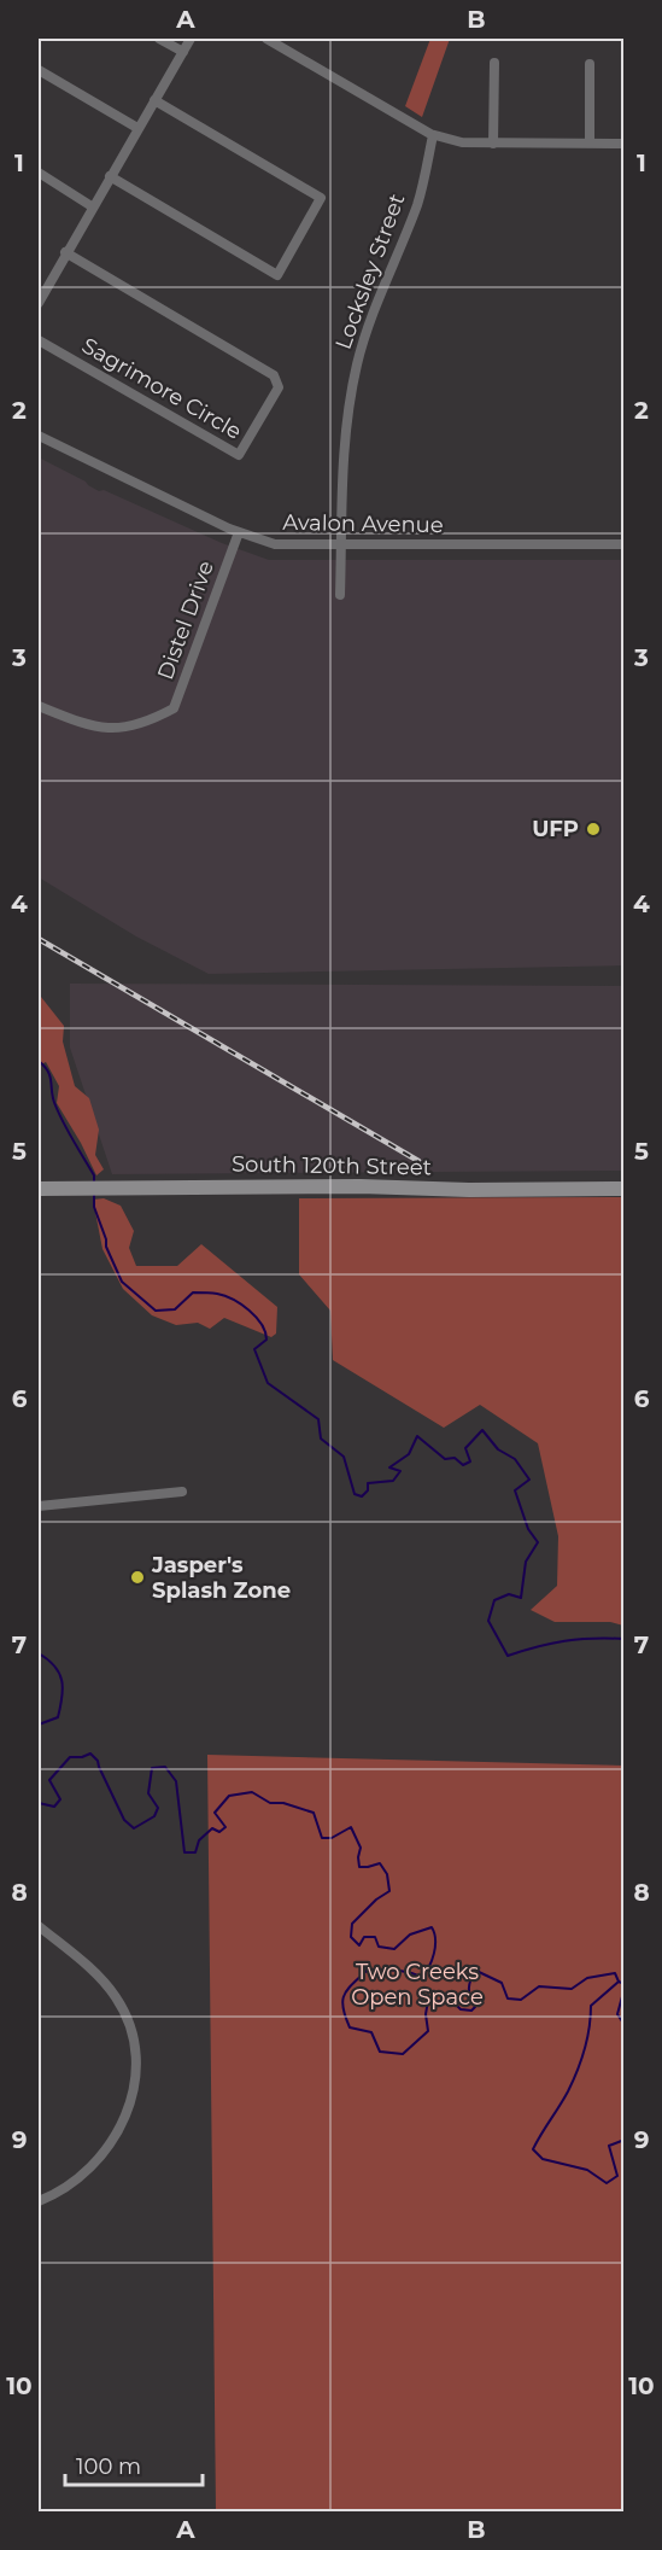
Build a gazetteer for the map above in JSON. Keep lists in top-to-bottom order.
{
  "streets": {
    "main road": ["South 120th Street"],
    "street": [
      "Locksley Street",
      "Sagrimore Circle",
      "Avalon Avenue",
      "Distel Drive"
    ]
  },
  "crossings": [
    ["Locksley Street", "Avalon Avenue"],
    ["Avalon Avenue", "Distel Drive"]
  ],
  "parks": ["Two Creeks Open Space"],
  "places": ["UFP", "Jasper's Splash Zone"],
  "scale_bar": "100 m",
  "grid": {
    "columns": ["A", "B"],
    "rows": [
      "1",
      "2",
      "3",
      "4",
      "5",
      "6",
      "7",
      "8",
      "9",
      "10"
    ]
  }
}
